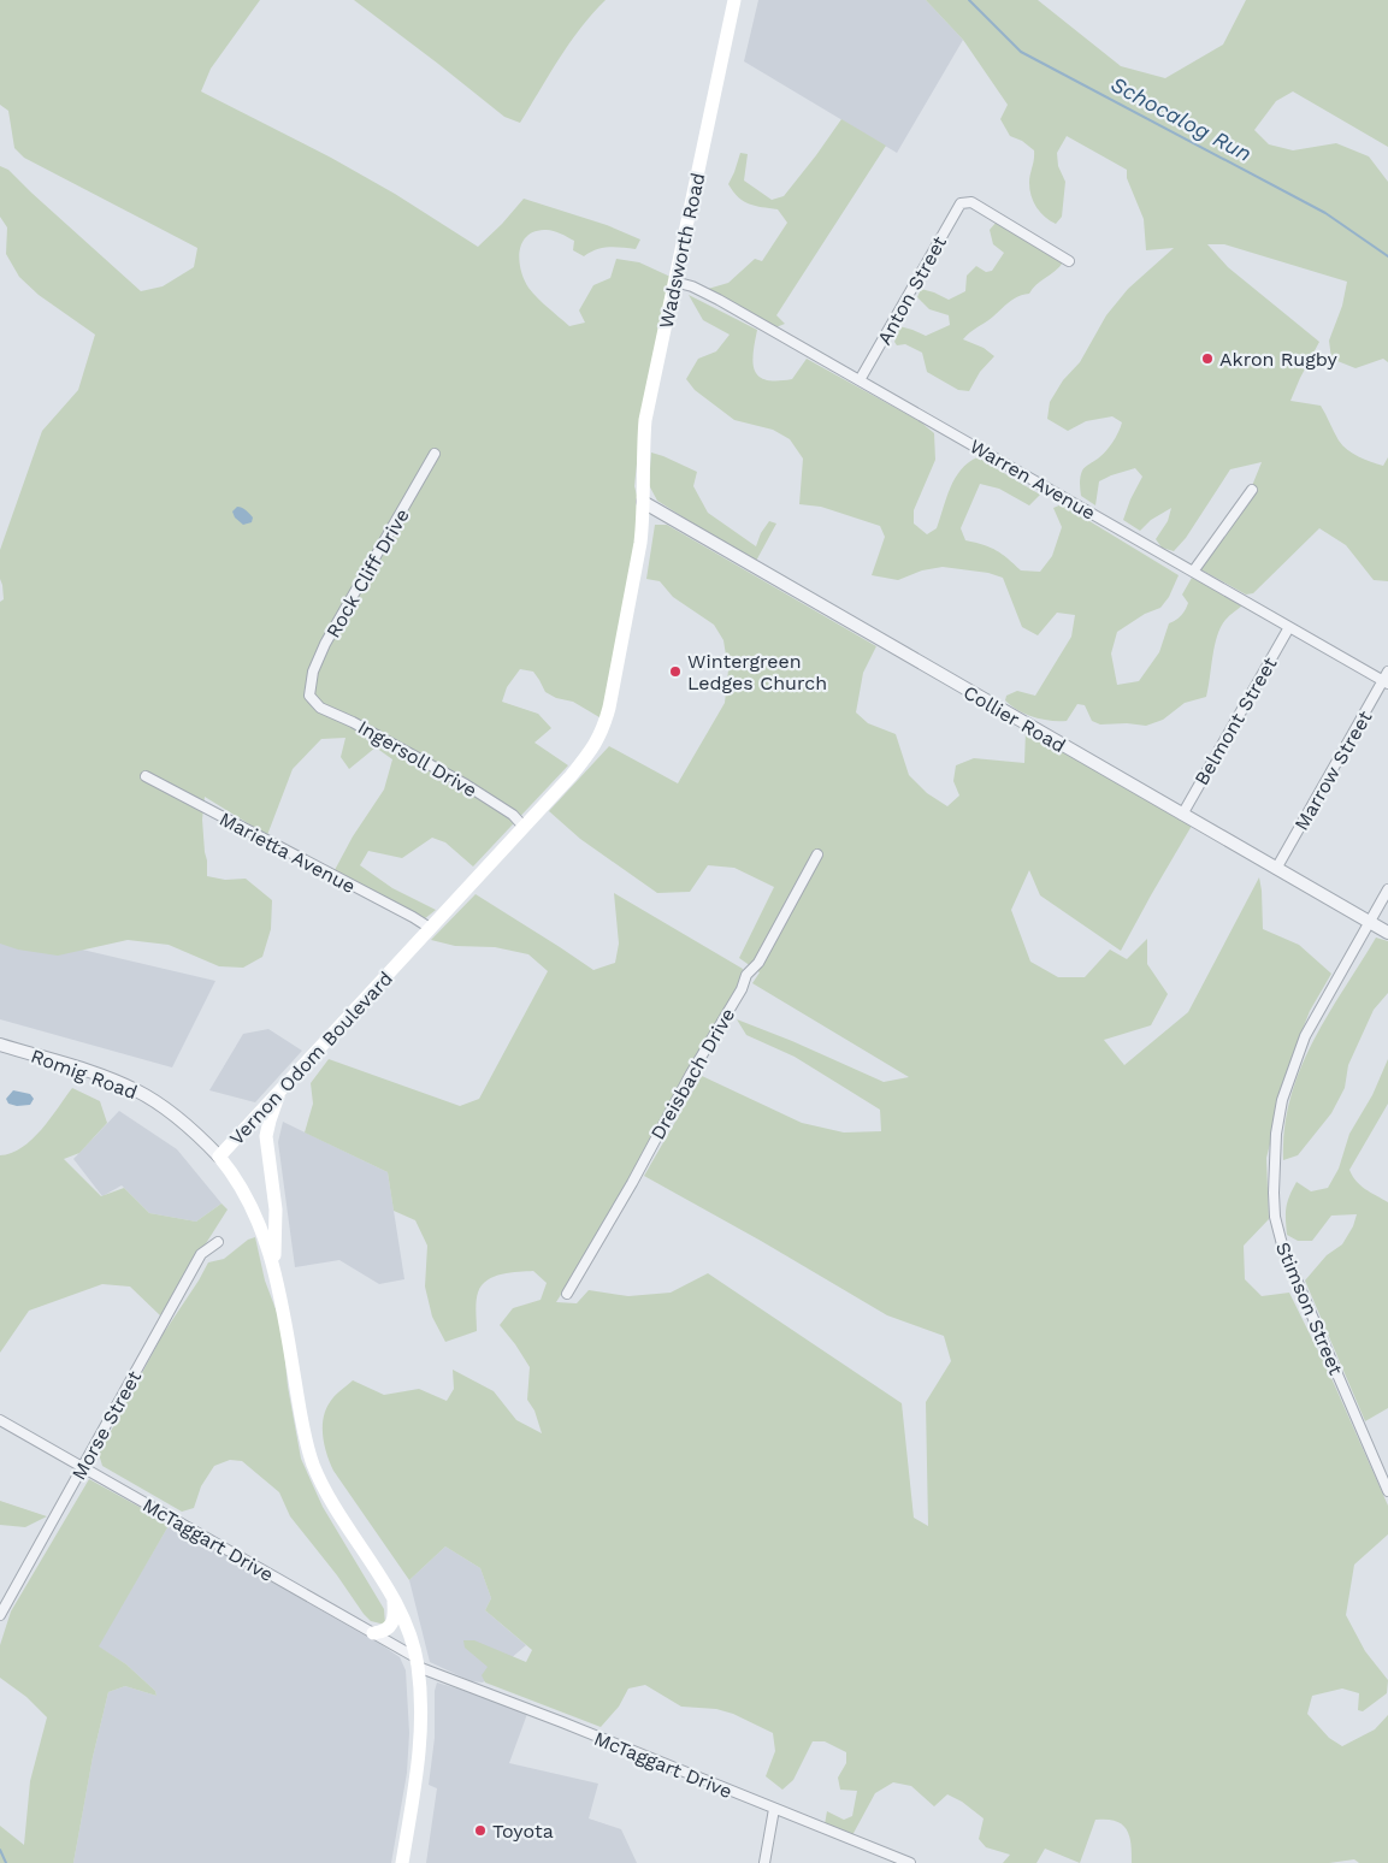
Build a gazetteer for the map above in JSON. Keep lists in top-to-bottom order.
{
  "streets": {
    "main road": ["Wadsworth Road", "Vernon Odom Boulevard"],
    "street": [
      "Anton Street",
      "Warren Avenue",
      "Rock Cliff Drive",
      "Collier Road",
      "Belmont Street",
      "Ingersoll Drive",
      "Marrow Street",
      "Marietta Avenue",
      "Romig Road",
      "Dreisbach Drive",
      "Stimson Street",
      "Morse Street",
      "McTaggart Drive"
    ]
  },
  "crossings": [
    ["Wadsworth Road", "Warren Avenue"],
    ["Wadsworth Road", "Collier Road"],
    ["Wadsworth Road", "Vernon Odom Boulevard"],
    ["Anton Street", "Warren Avenue"],
    ["Warren Avenue", "Belmont Street"],
    ["Warren Avenue", "Marrow Street"],
    ["Rock Cliff Drive", "Ingersoll Drive"],
    ["Collier Road", "Belmont Street"],
    ["Collier Road", "Marrow Street"],
    ["Collier Road", "Vernon Odom Boulevard"],
    ["Collier Road", "Stimson Street"],
    ["Ingersoll Drive", "Vernon Odom Boulevard"],
    ["Marietta Avenue", "Vernon Odom Boulevard"],
    ["Vernon Odom Boulevard", "Romig Road"],
    ["Vernon Odom Boulevard", "McTaggart Drive"],
    ["Morse Street", "McTaggart Drive"]
  ],
  "water": ["Schocalog Run"],
  "places": ["Akron Rugby", "Wintergreen Ledges Church", "Toyota"]
}
